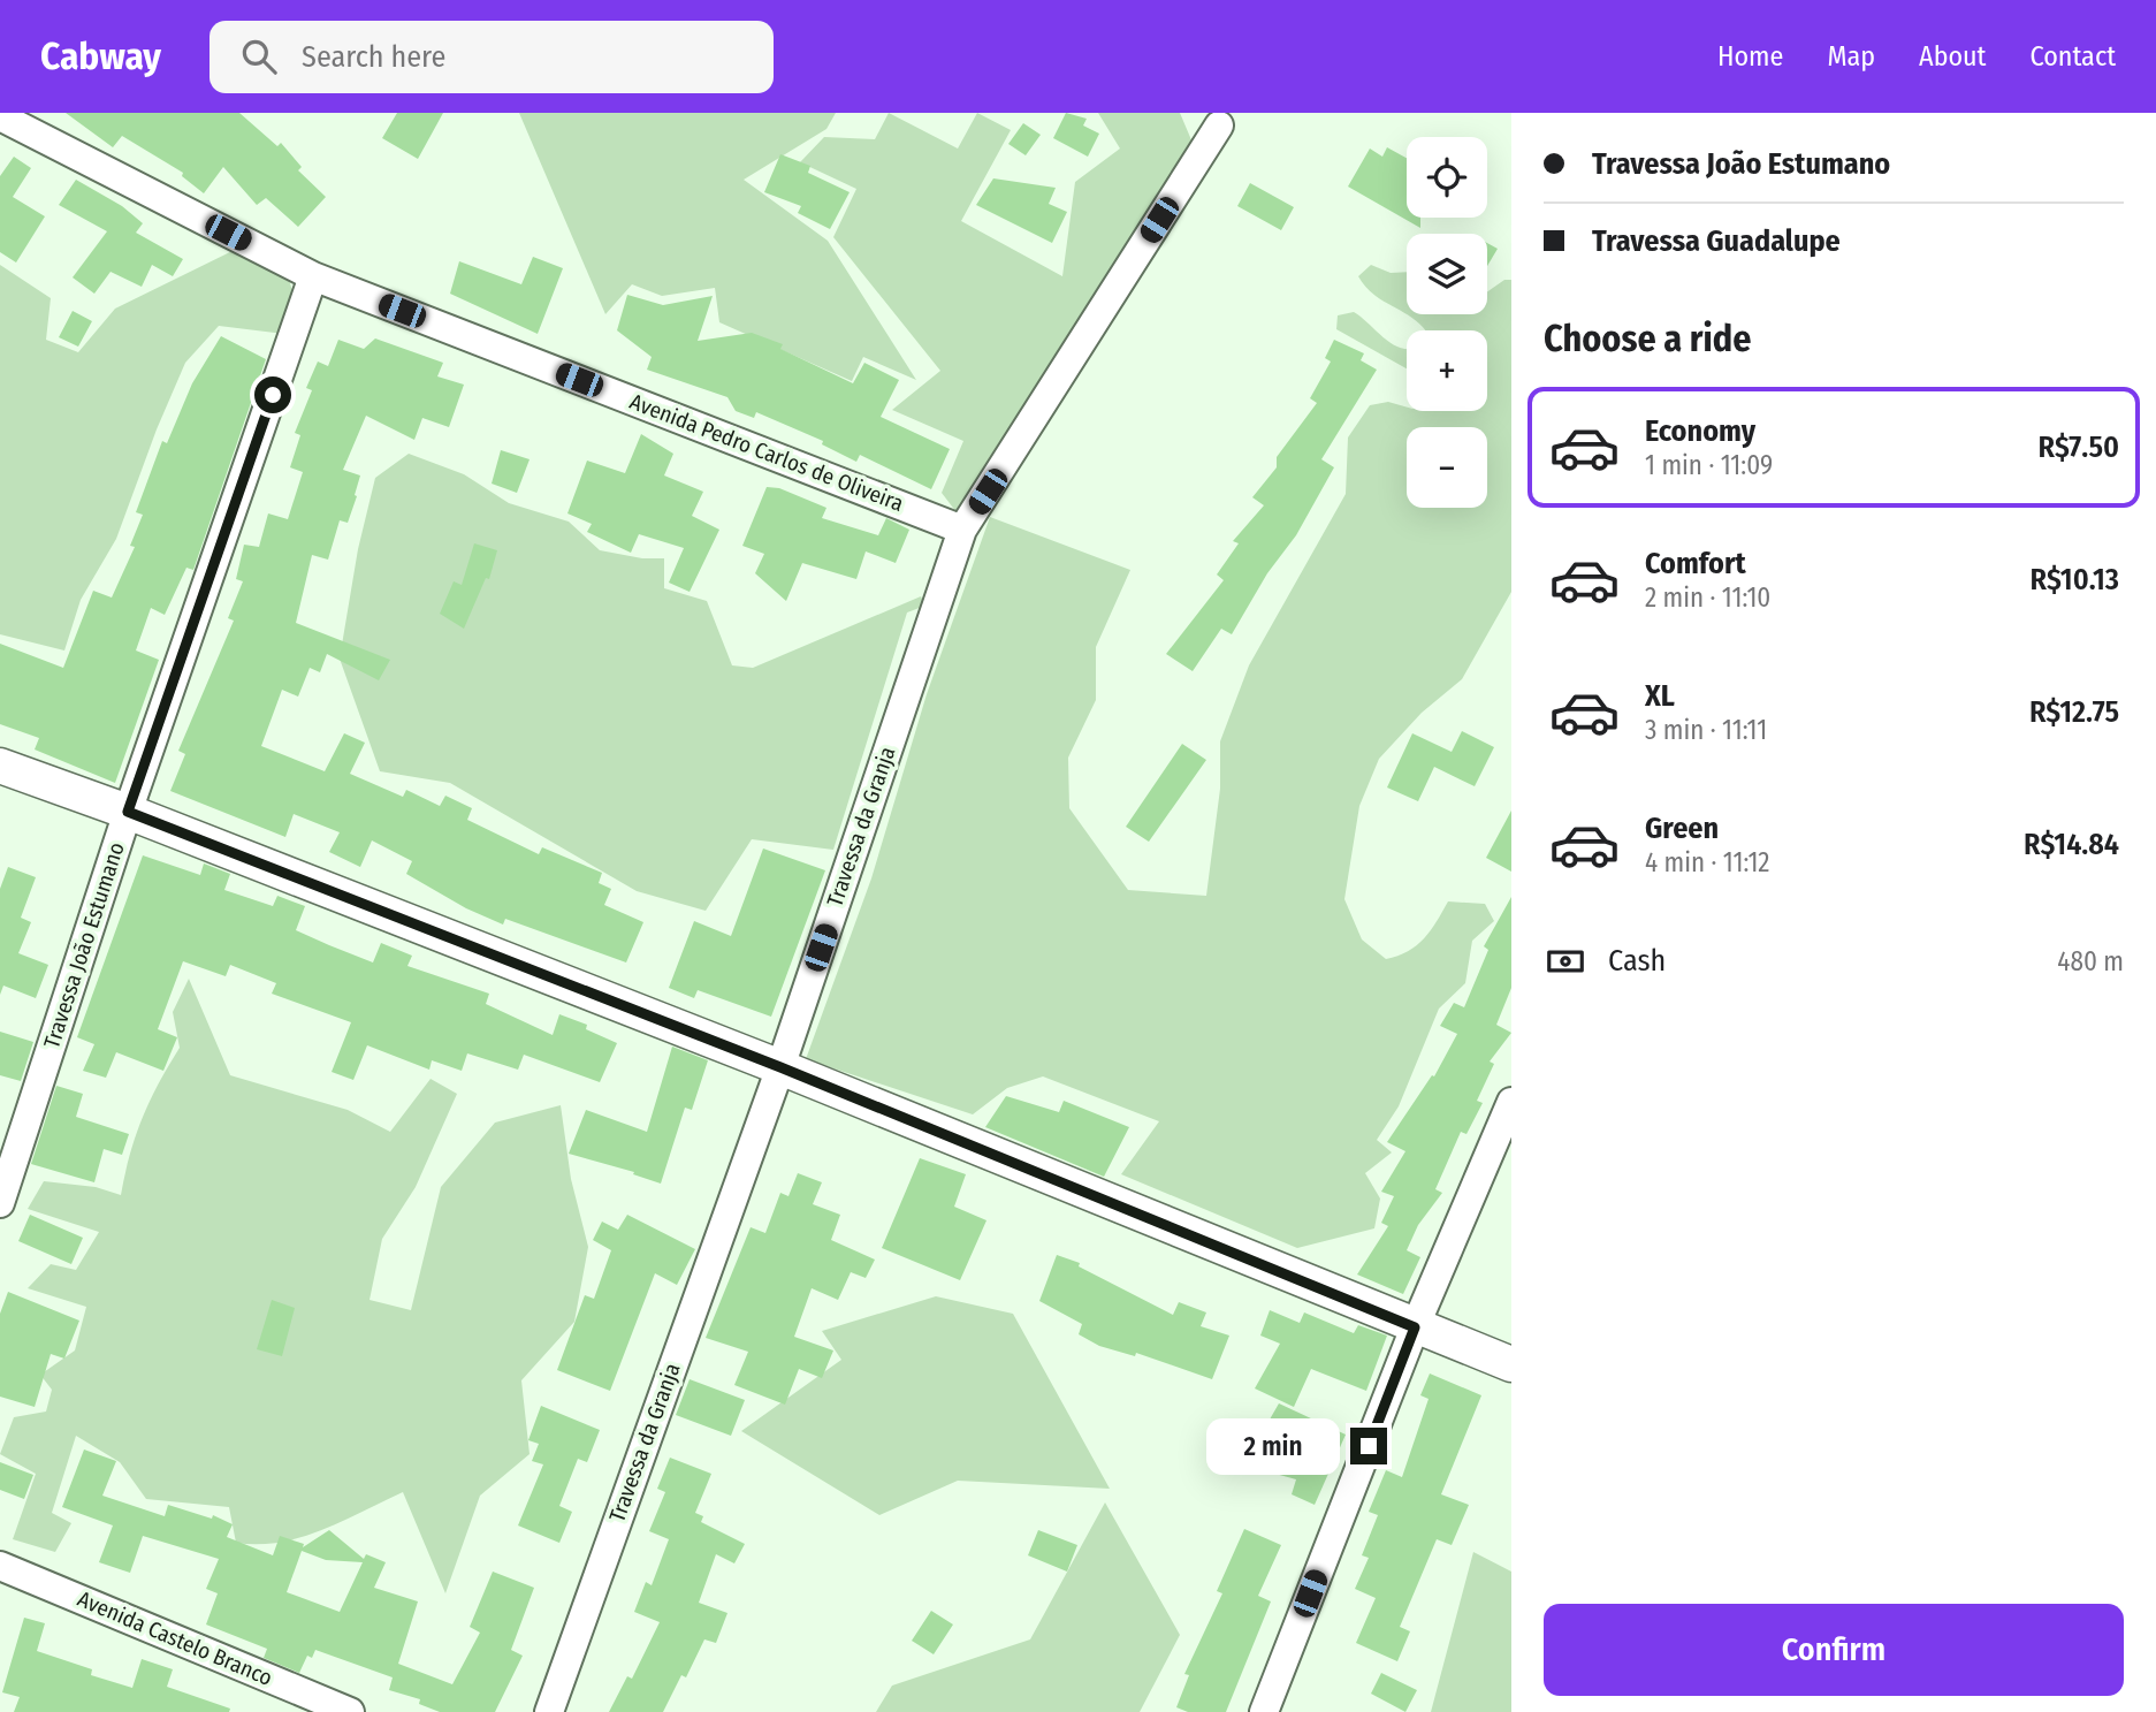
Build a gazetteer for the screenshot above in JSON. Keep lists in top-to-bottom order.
{
  "streets": {
    "street": [
      "Avenida Pedro Carlos de Oliveira",
      "Travessa da Granja",
      "Travessa João Estumano",
      "Avenida Castelo Branco"
    ]
  },
  "crossings": [
    ["Avenida Pedro Carlos de Oliveira", "Travessa da Granja"],
    ["Avenida Pedro Carlos de Oliveira", "Travessa João Estumano"]
  ],
  "page": {
    "header": "Cabway",
    "search": "Search here",
    "nav": [
      "Home",
      "Map",
      "About",
      "Contact"
    ],
    "banner": ["Travessa João Estumano", "Travessa Guadalupe"],
    "map_buttons": ["+", "−"],
    "heading": "Choose a ride",
    "list": [
      {
        "name": "Economy",
        "note": "1 min · 11:09",
        "value": "R$7.50"
      },
      {
        "name": "Comfort",
        "note": "2 min · 11:10",
        "value": "R$10.13"
      },
      {
        "name": "XL",
        "note": "3 min · 11:11",
        "value": "R$12.75"
      },
      {
        "name": "Green",
        "note": "4 min · 11:12",
        "value": "R$14.84"
      }
    ],
    "pay": ["Cash", "480 m"],
    "bubble": "2 min",
    "buttons": "Confirm"
  }
}
